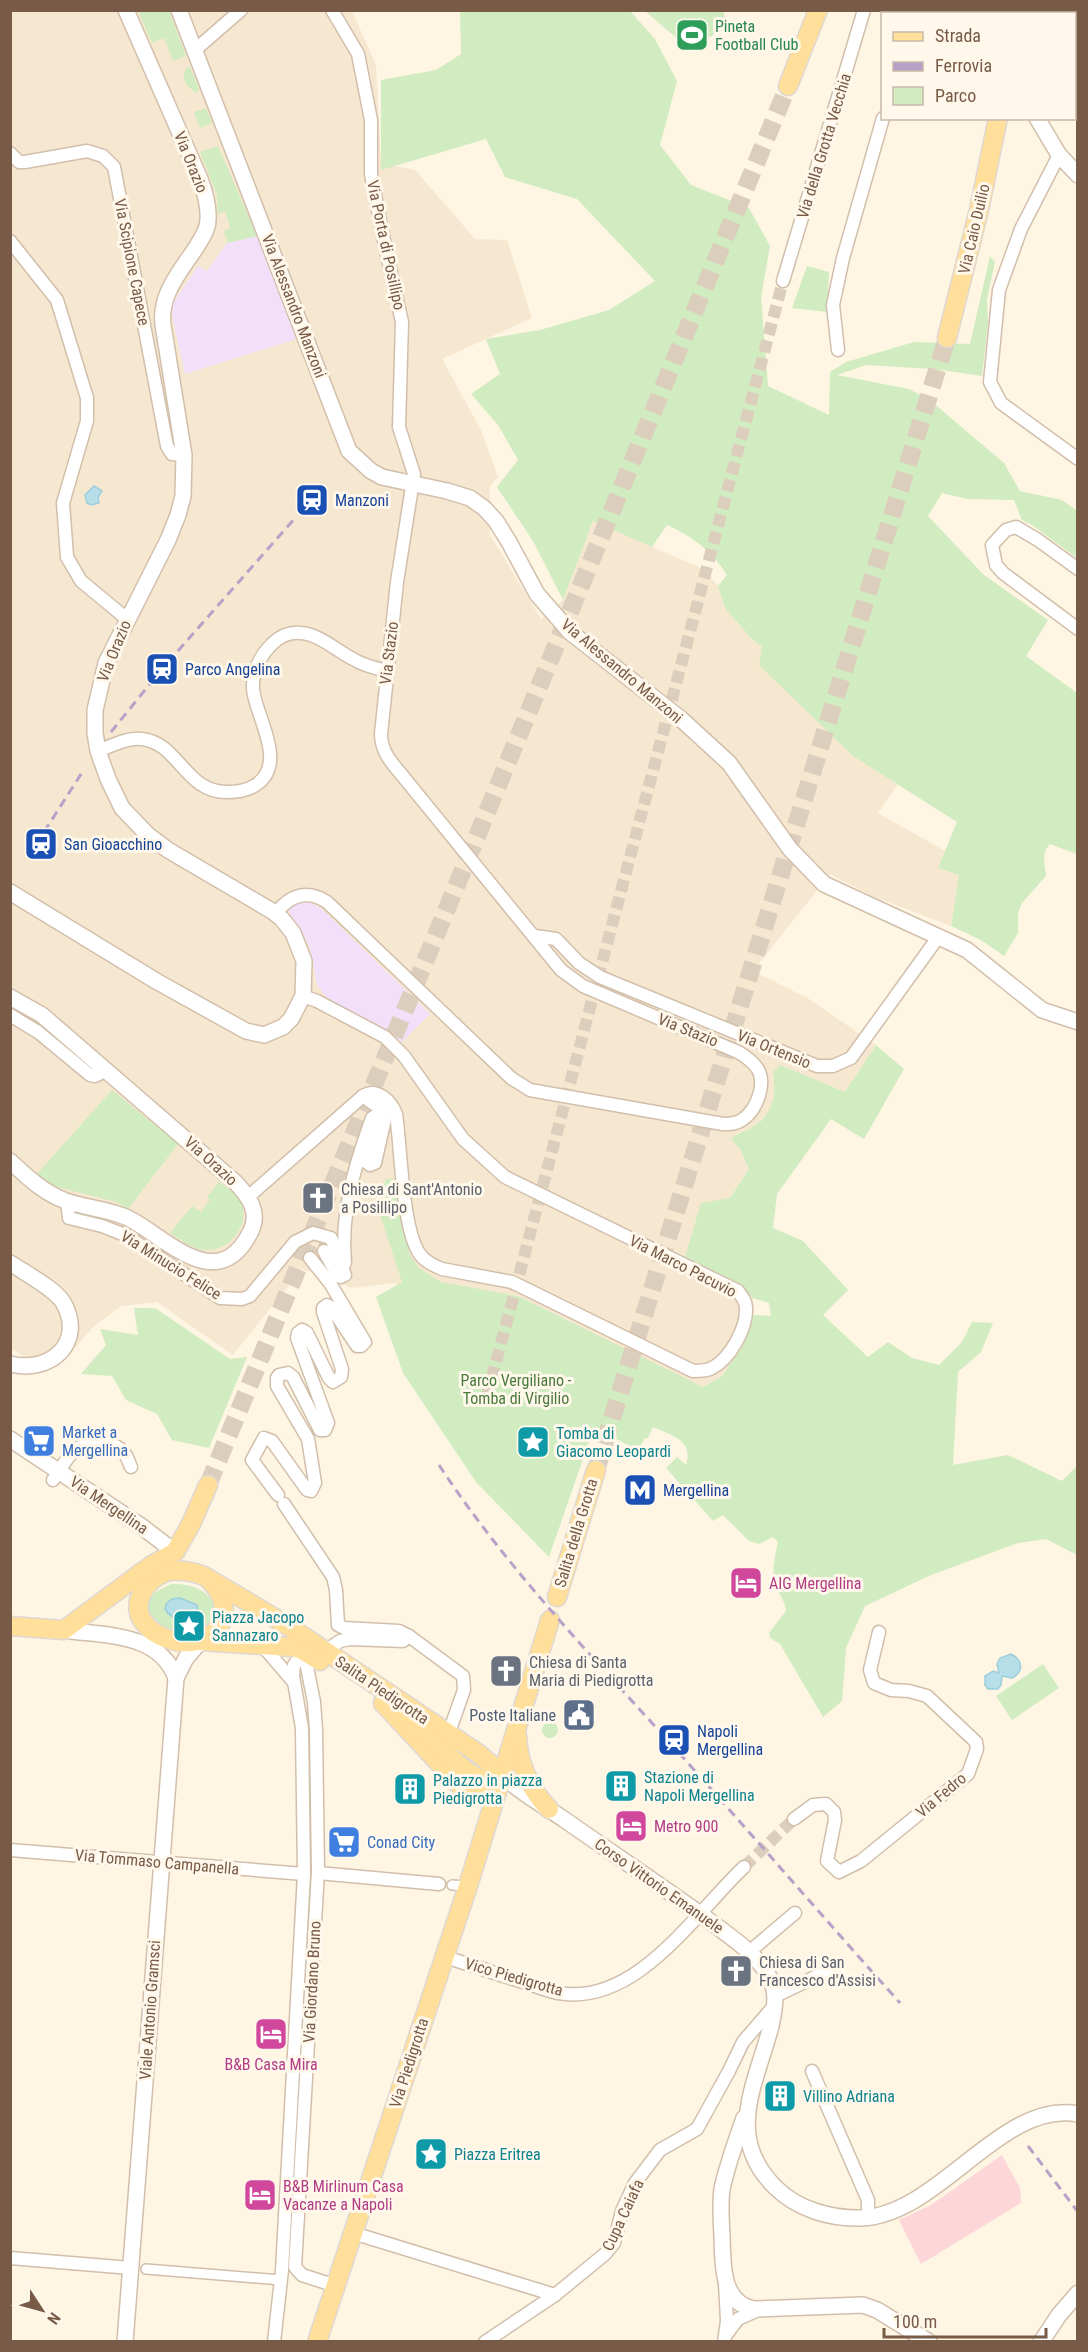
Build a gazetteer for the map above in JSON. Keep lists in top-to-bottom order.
{
  "streets": {
    "main road": [
      "Via Caio Duilio",
      "Via Mergellina",
      "Salita della Grotta",
      "Salita Piedigrotta",
      "Via Piedigrotta"
    ],
    "street": [
      "Via della Grotta Vecchia",
      "Via Orazio",
      "Via Porta di Posillipo",
      "Via Scipione Capece",
      "Via Alessandro Manzoni",
      "Via Stazio",
      "Via Ortensio",
      "Via Minucio Felice",
      "Via Marco Pacuvio",
      "Via Fedro",
      "Via Tommaso Campanella",
      "Corso Vittorio Emanuele",
      "Vico Piedigrotta",
      "Via Giordano Bruno",
      "Viale Antonio Gramsci",
      "Cupa Caiafa"
    ]
  },
  "crossings": [
    ["Via Orazio", "Via Scipione Capece"],
    ["Via Orazio", "Via Stazio"],
    ["Via Orazio", "Via Minucio Felice"],
    ["Via Orazio", "Via Marco Pacuvio"],
    ["Via Porta di Posillipo", "Via Alessandro Manzoni"],
    ["Via Porta di Posillipo", "Via Stazio"],
    ["Via Alessandro Manzoni", "Via Stazio"],
    ["Via Alessandro Manzoni", "Via Ortensio"],
    ["Via Stazio", "Via Ortensio"],
    ["Salita Piedigrotta", "Corso Vittorio Emanuele"],
    ["Salita Piedigrotta", "Via Giordano Bruno"],
    ["Salita Piedigrotta", "Via Piedigrotta"],
    ["Via Tommaso Campanella", "Viale Antonio Gramsci"],
    ["Corso Vittorio Emanuele", "Vico Piedigrotta"],
    ["Corso Vittorio Emanuele", "Cupa Caiafa"],
    ["Vico Piedigrotta", "Via Piedigrotta"],
    ["Via Giordano Bruno", "Via Piedigrotta"]
  ],
  "parks": ["Parco Vergiliano - Tomba di Virgilio"],
  "places": {
    "sports": ["Pineta Football Club"],
    "station": [
      "Manzoni",
      "Parco Angelina",
      "San Gioacchino",
      "Napoli Mergellina"
    ],
    "church": ["Chiesa di Sant'Antonio a Posillipo", "Chiesa di Santa Maria di Piedigrotta", "Chiesa di San Francesco d'Assisi"],
    "supermarket": ["Market a Mergellina", "Conad City"],
    "place": ["Tomba di Giacomo Leopardi", "Piazza Jacopo Sannazaro", "Piazza Eritrea"],
    "metro station": ["Mergellina"],
    "hotel": [
      "AIG Mergellina",
      "Metro 900",
      "B&B Casa Mira",
      "B&B Mirlinum Casa Vacanze a Napoli"
    ],
    "public building": ["Poste Italiane"],
    "building": ["Stazione di Napoli Mergellina", "Palazzo in piazza Piedigrotta", "Villino Adriana"]
  },
  "legend": ["Strada", "Ferrovia", "Parco"],
  "scale_bar": "100 m",
  "north": "bottom right"
}
